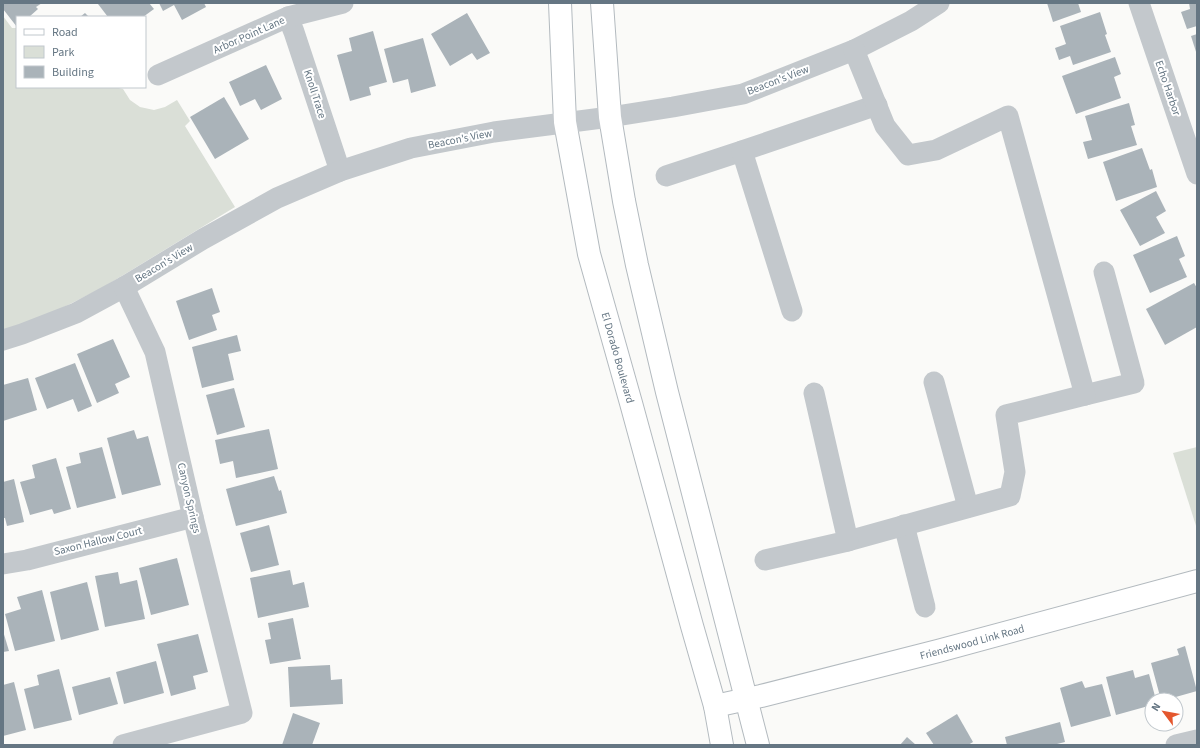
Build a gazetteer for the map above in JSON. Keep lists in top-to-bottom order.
{
  "streets": {
    "main road": ["El Dorado Boulevard", "Friendswood Link Road"],
    "street": [
      "Arbor Point Lane",
      "Beacon's View",
      "Echo Harbor",
      "Knoll Trace",
      "Canyon Springs",
      "Saxon Hallow Court"
    ]
  },
  "crossings": [
    ["Arbor Point Lane", "Knoll Trace"],
    ["Beacon's View", "Knoll Trace"],
    ["Beacon's View", "El Dorado Boulevard"],
    ["Beacon's View", "Canyon Springs"],
    ["El Dorado Boulevard", "Friendswood Link Road"],
    ["Canyon Springs", "Saxon Hallow Court"]
  ],
  "legend": ["Road", "Park", "Building"],
  "north": "top left"
}
